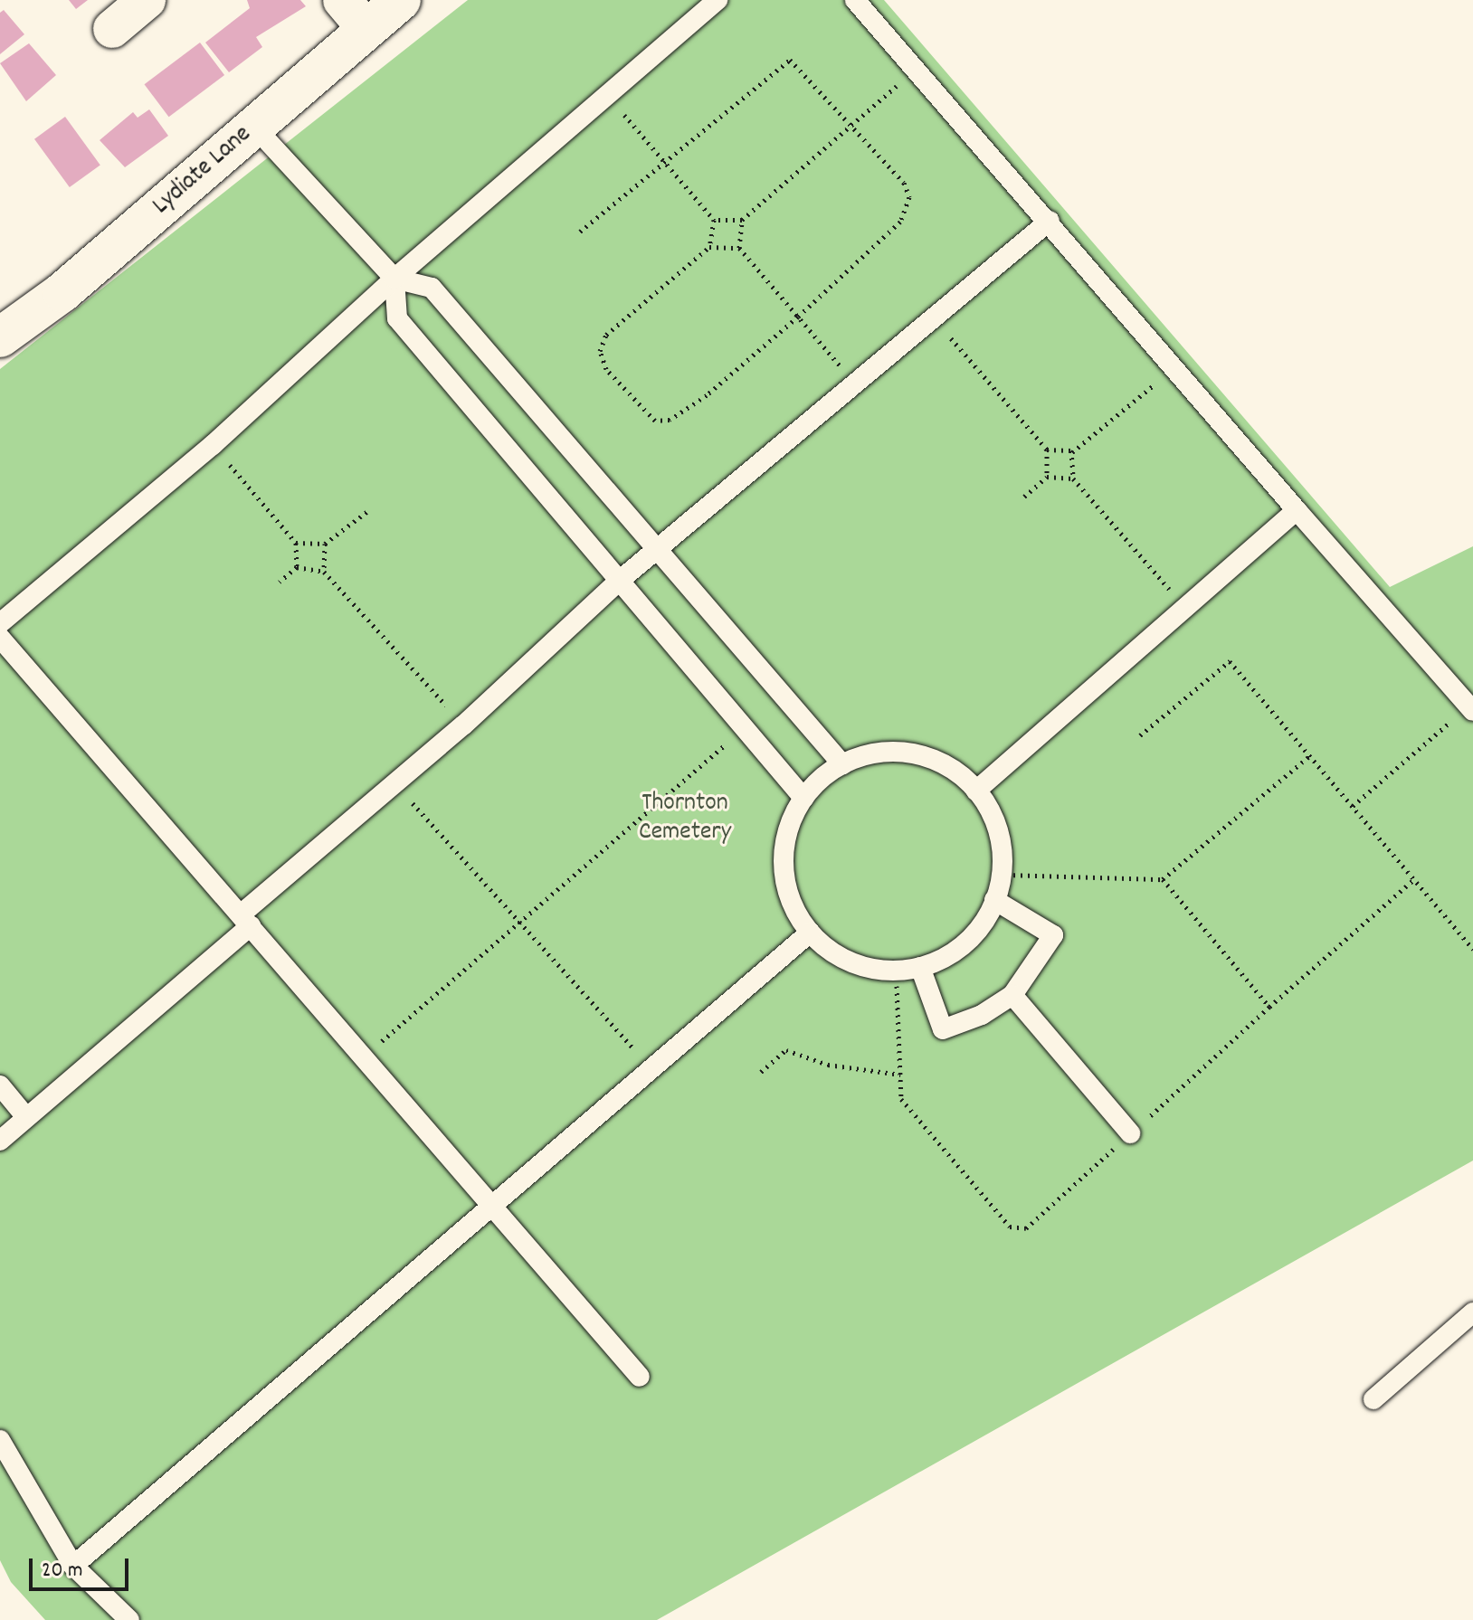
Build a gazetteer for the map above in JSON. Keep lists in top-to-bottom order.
{
  "streets": {
    "main road": ["Lydiate Lane"]
  },
  "parks": ["Thornton Cemetery"],
  "scale_bar": "20 m"
}
